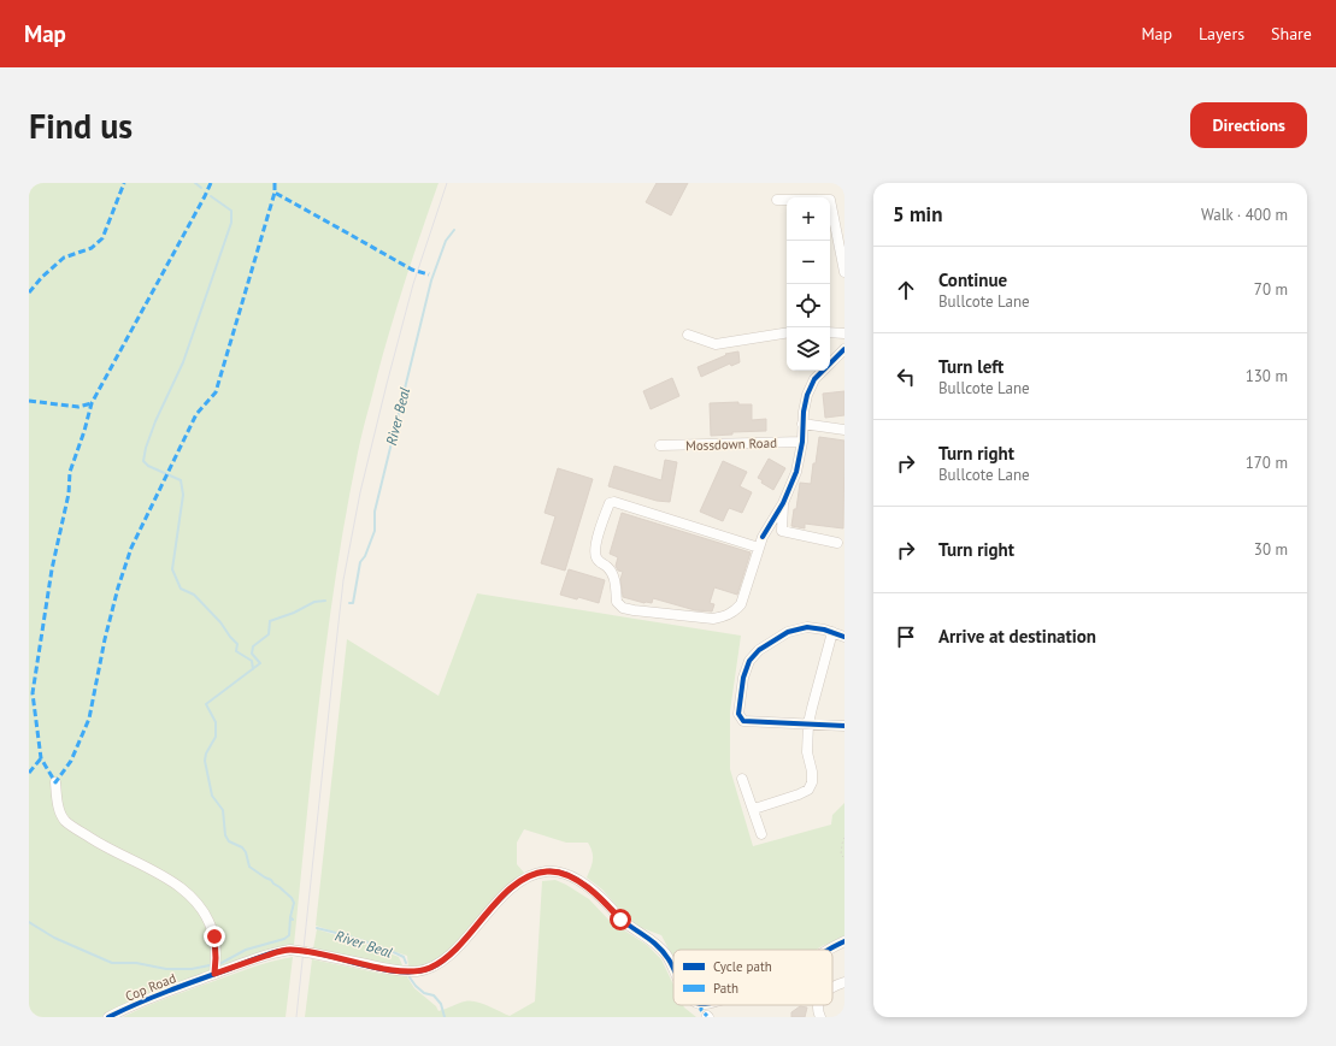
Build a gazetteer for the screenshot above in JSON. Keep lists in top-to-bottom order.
{
  "streets": {
    "street": ["Mossdown Road", "Cop Road"]
  },
  "water": ["River Beal"],
  "legend": ["Cycle path", "Path"],
  "page": {
    "header": "Map",
    "nav": ["Map", "Layers", "Share"],
    "buttons": "Directions",
    "title": "Find us",
    "heading": ["5 min", "Walk · 400 m"],
    "map_buttons": ["+", "−"],
    "list": [
      ["Continue", "Bullcote Lane", "70 m"],
      ["Turn left", "Bullcote Lane", "130 m"],
      ["Turn right", "Bullcote Lane", "170 m"],
      ["Turn right", "30 m"],
      "Arrive at destination"
    ]
  }
}
